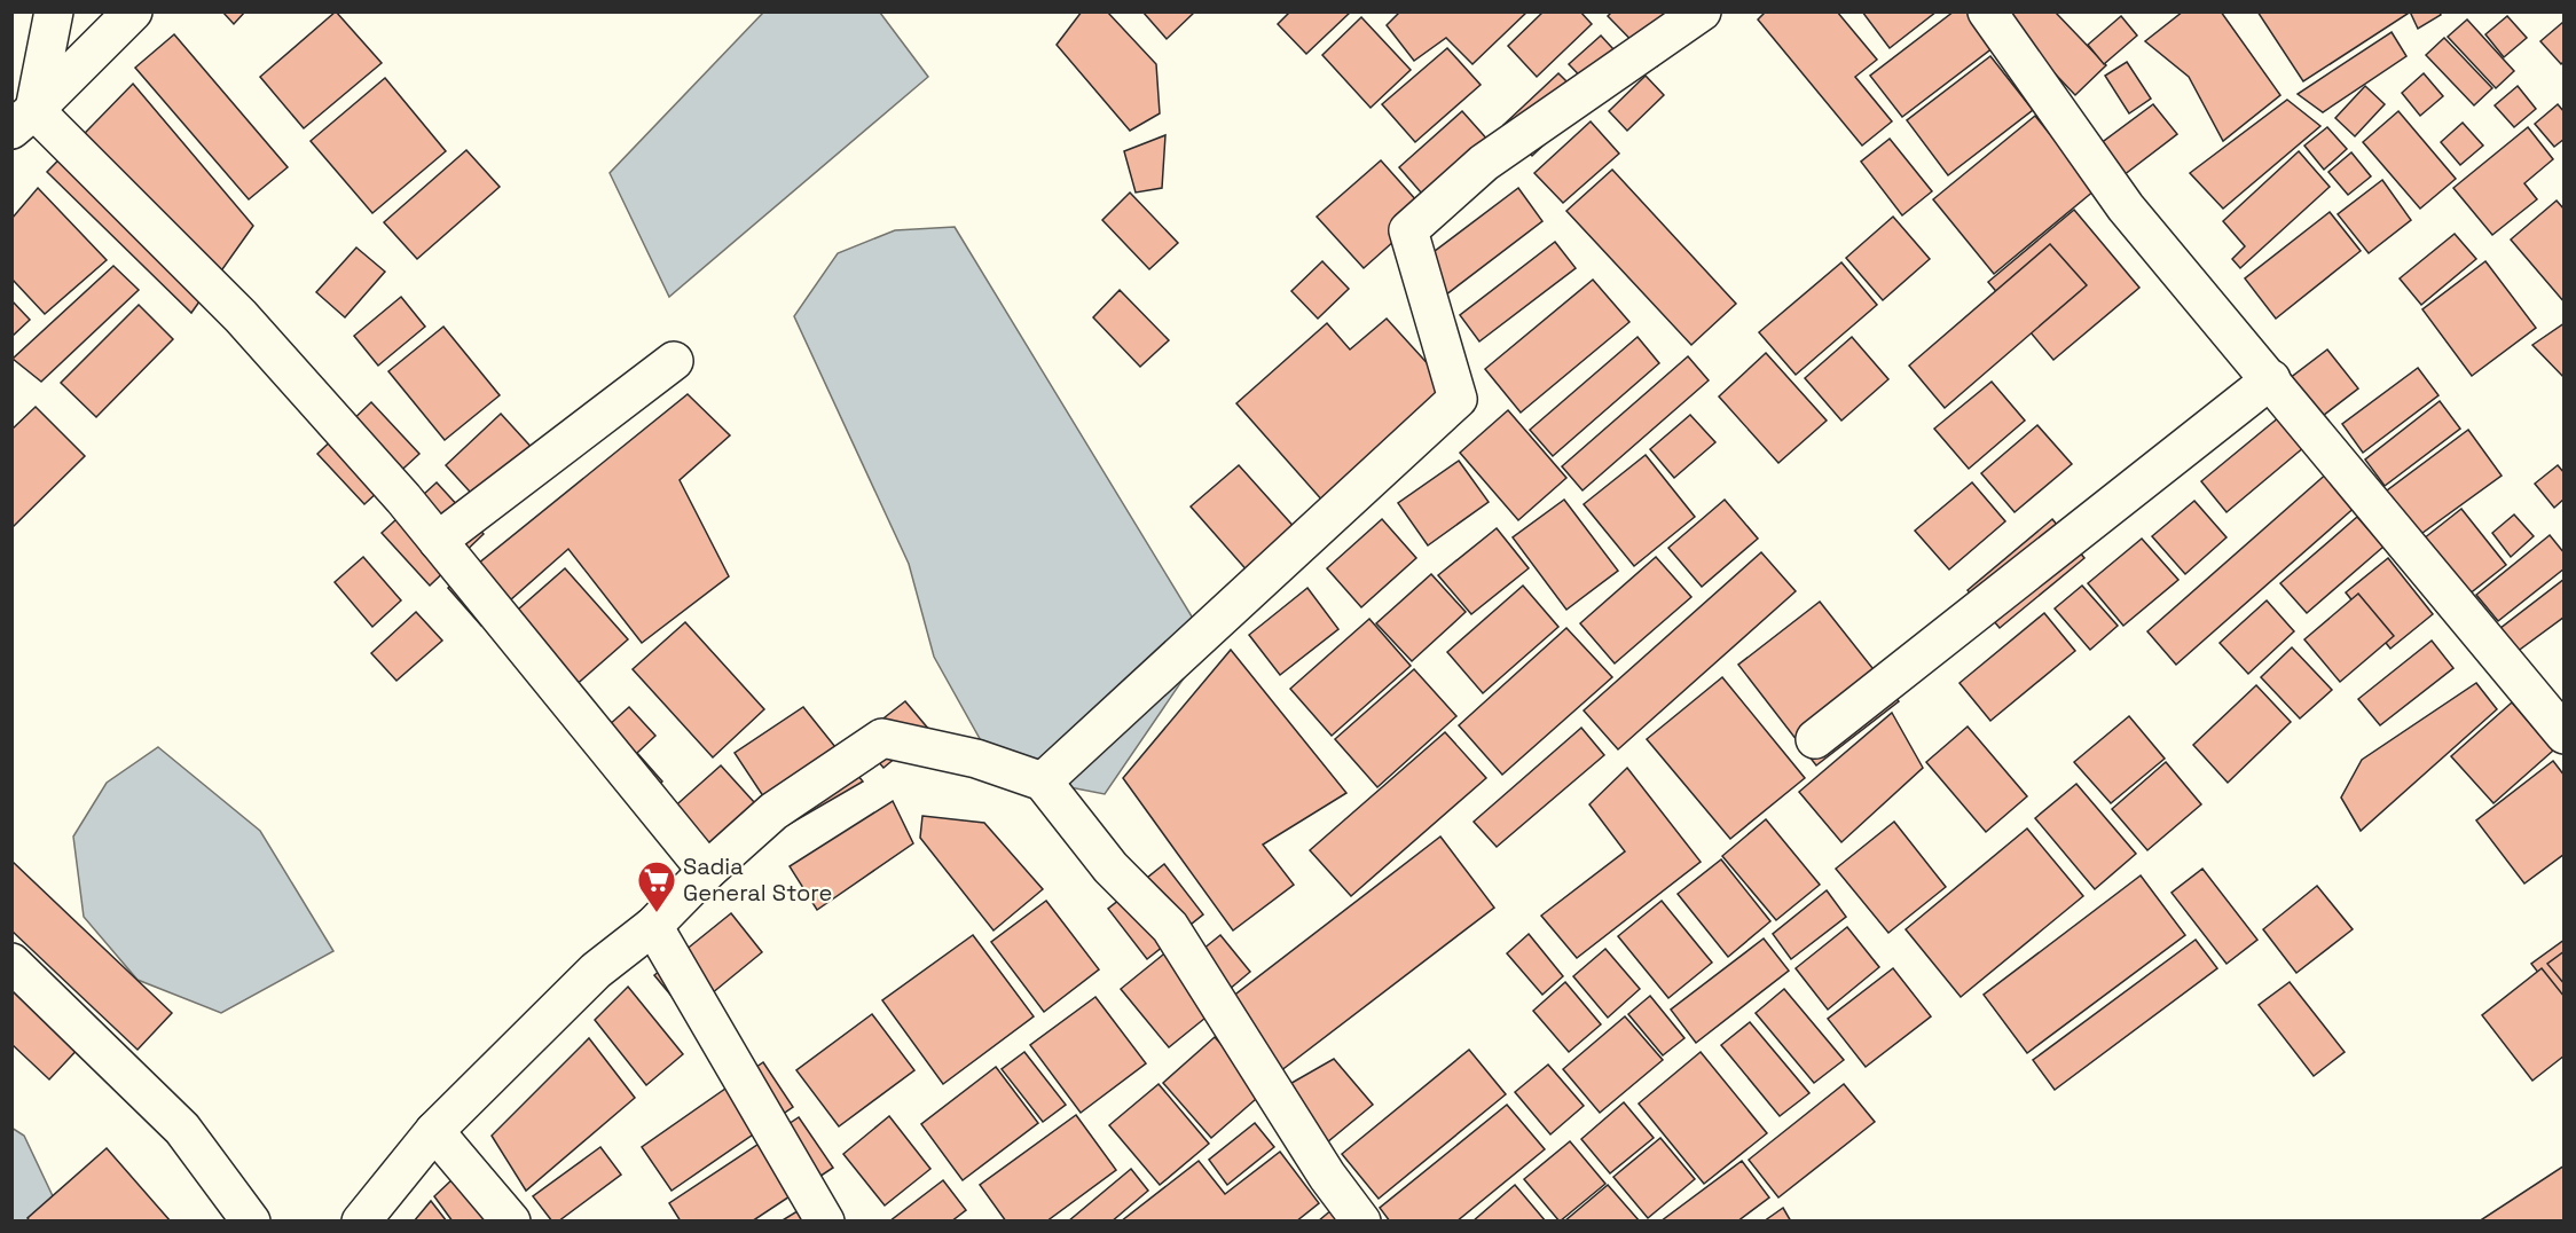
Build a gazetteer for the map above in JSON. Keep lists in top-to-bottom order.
{
  "places": {
    "supermarket": ["Sadia General Store"]
  }
}
